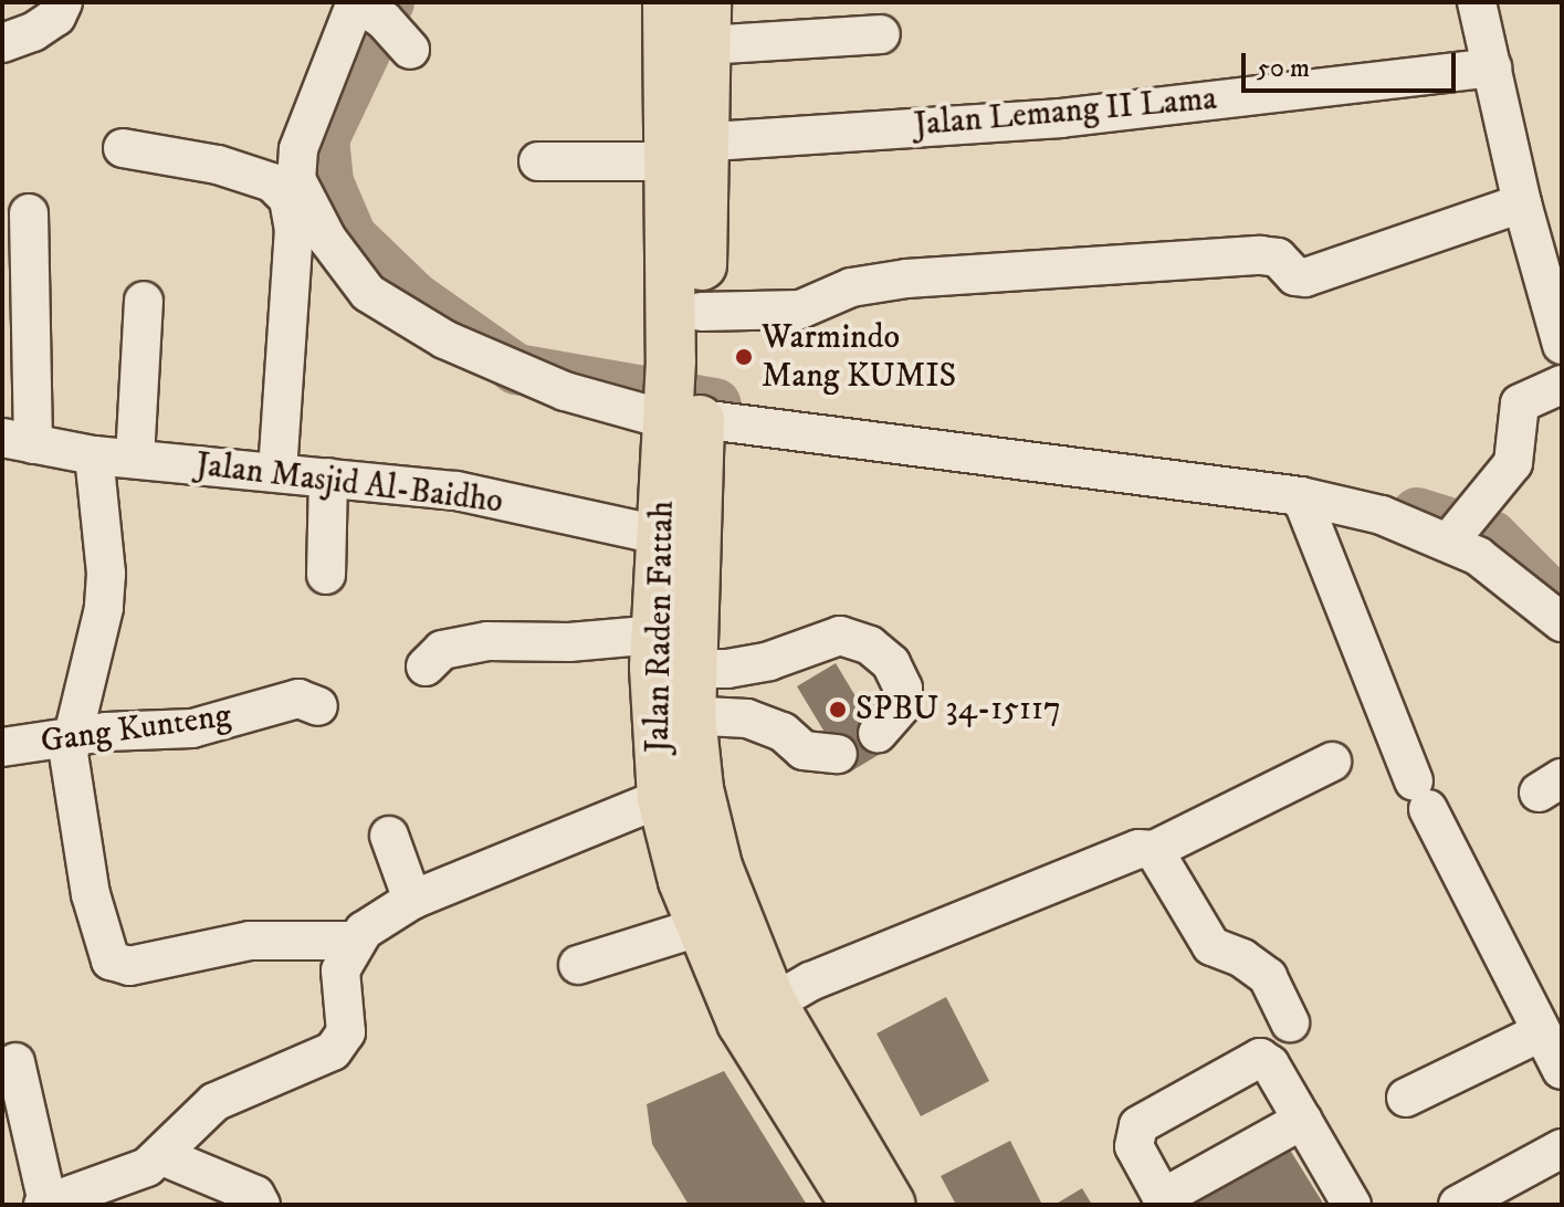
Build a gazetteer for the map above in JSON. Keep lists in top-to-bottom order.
{
  "streets": {
    "main road": ["Jalan Raden Fattah"],
    "street": ["Jalan Lemang II Lama", "Jalan Masjid Al-Baidho", "Gang Kunteng"]
  },
  "crossings": [
    ["Jalan Lemang II Lama", "Jalan Raden Fattah"],
    ["Jalan Masjid Al-Baidho", "Jalan Raden Fattah"]
  ],
  "places": ["Warmindo Mang KUMIS", "SPBU 34-15117"],
  "scale_bar": "50 m"
}
